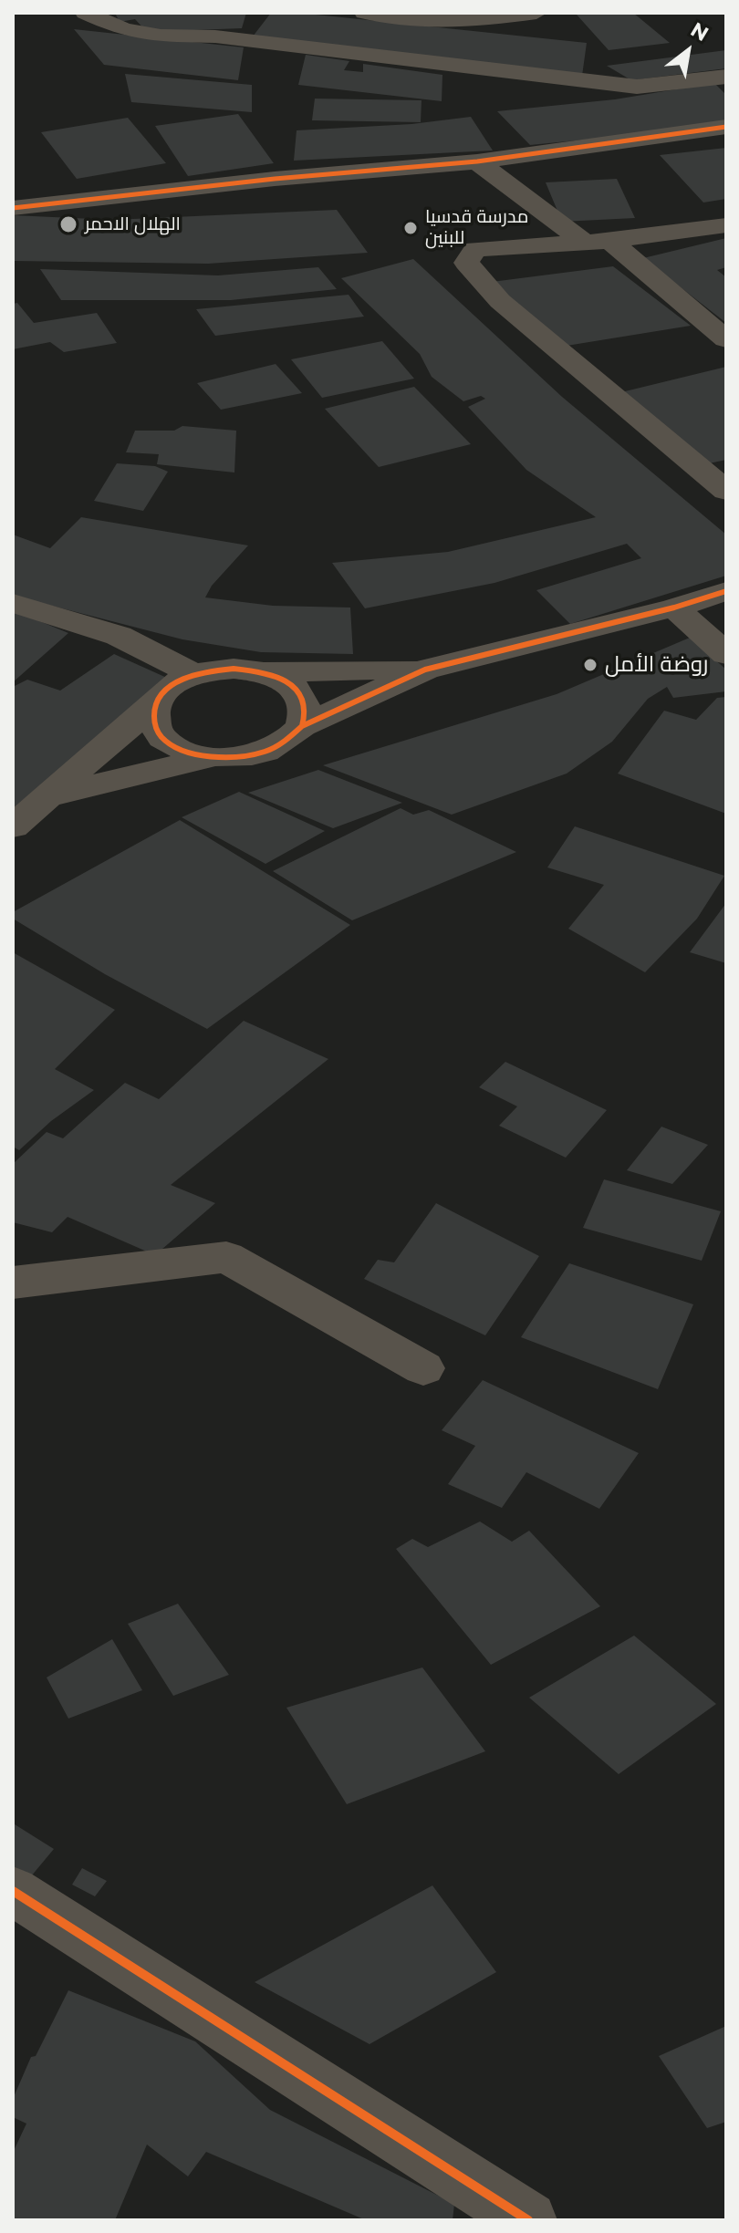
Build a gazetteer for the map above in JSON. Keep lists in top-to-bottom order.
{
  "places": ["الهلال الاحمر", "مدرسة قدسيا للبنين", "روضة الأمل"],
  "north": "top right"
}
